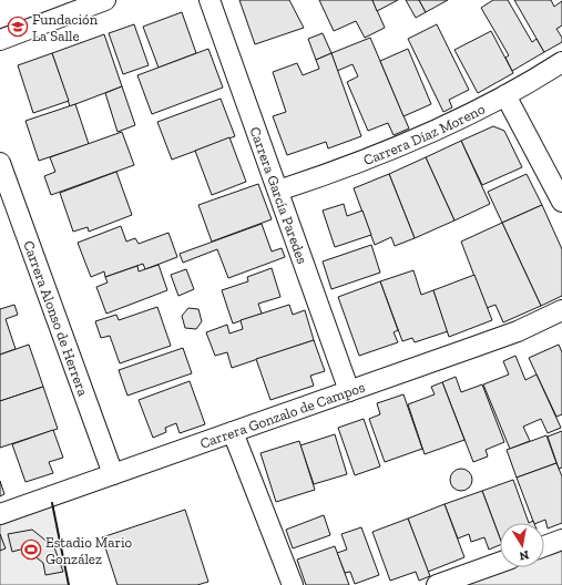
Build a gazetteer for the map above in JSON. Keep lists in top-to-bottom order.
{
  "streets": {
    "street": [
      "Carrera Díaz Moreno",
      "Carrera García Paredes",
      "Carrera Alonso de Herrera",
      "Carrera Gonzalo de Campos"
    ]
  },
  "crossings": [
    ["Carrera Díaz Moreno", "Carrera García Paredes"],
    ["Carrera García Paredes", "Carrera Gonzalo de Campos"],
    ["Carrera Alonso de Herrera", "Carrera Gonzalo de Campos"]
  ],
  "places": {
    "school or university": ["Fundación La Salle"],
    "sports": ["Estadio Mario González"]
  },
  "north": "bottom"
}
